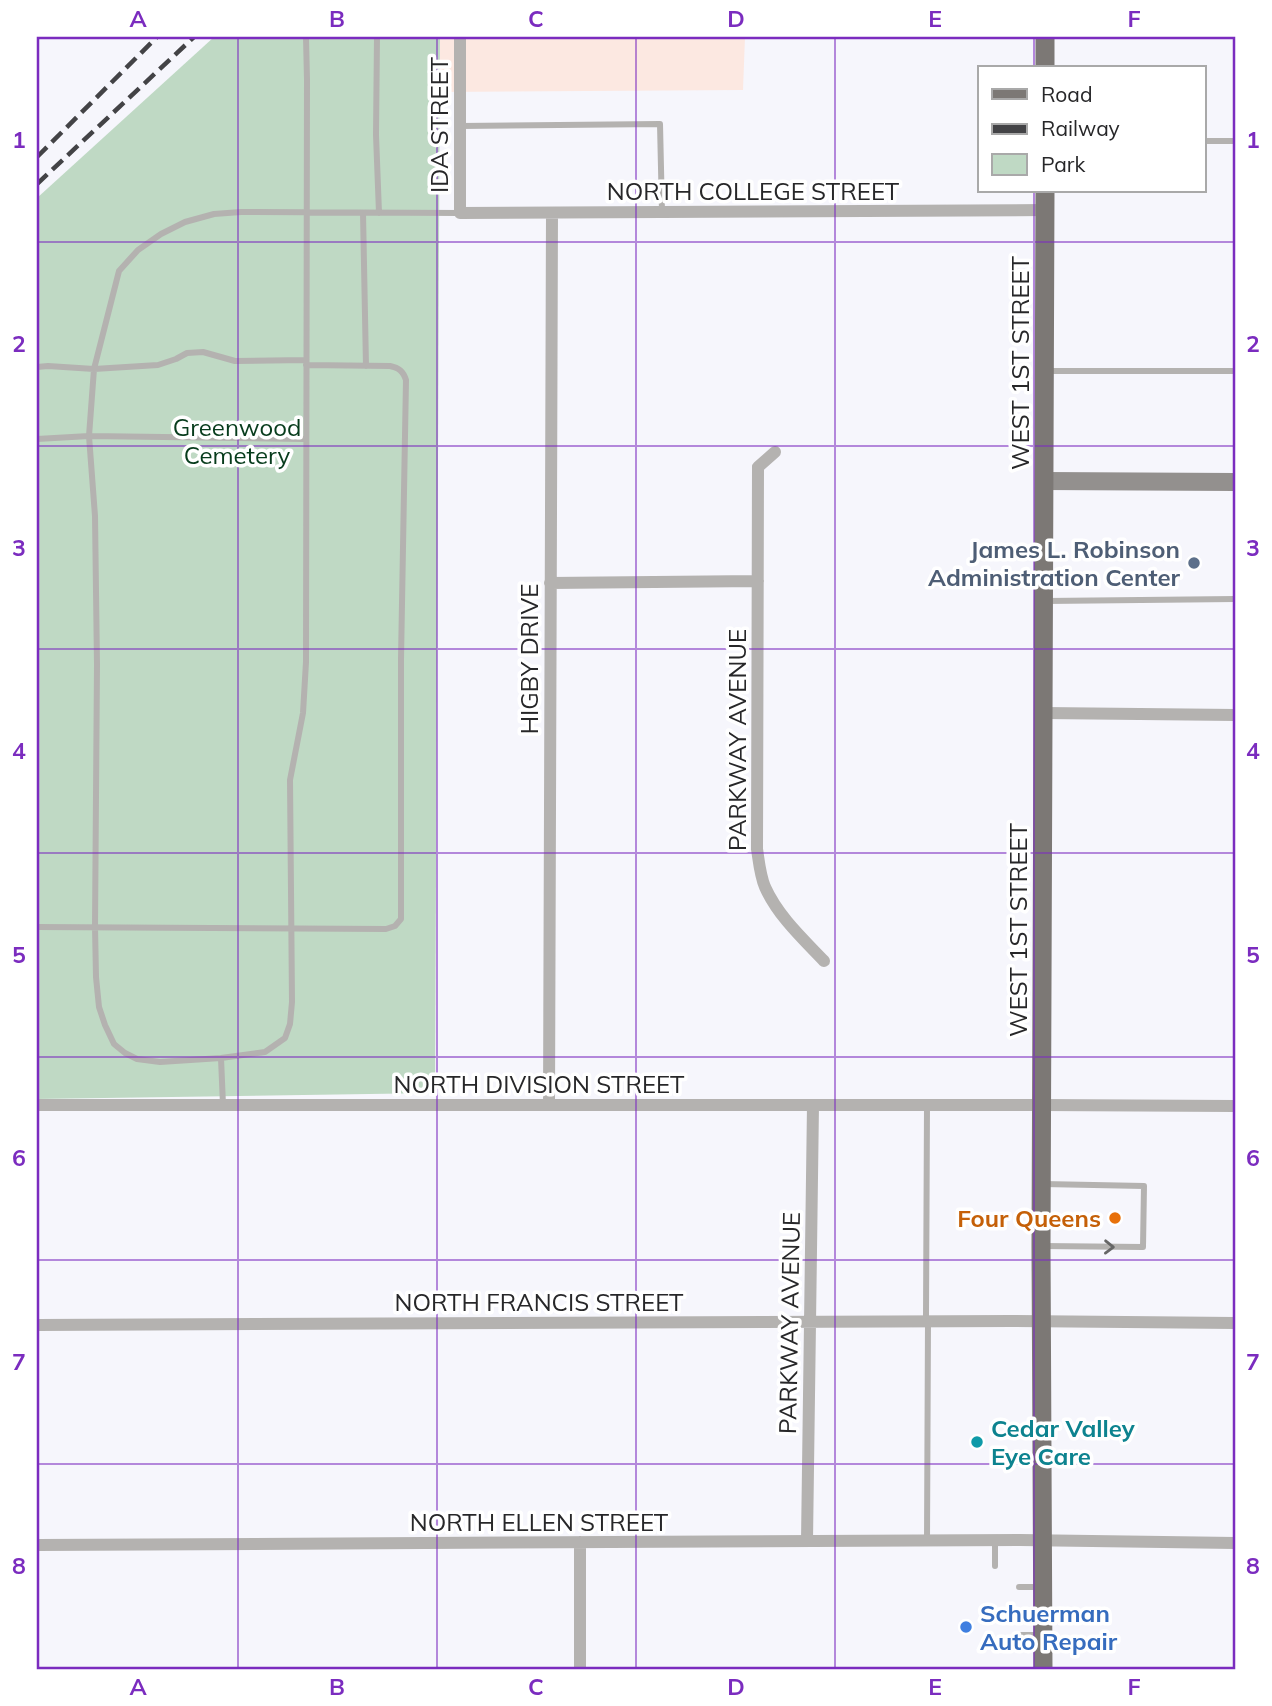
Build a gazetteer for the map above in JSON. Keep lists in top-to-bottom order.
{
  "streets": {
    "main road": ["WEST 1ST STREET"],
    "street": [
      "IDA STREET",
      "NORTH COLLEGE STREET",
      "HIGBY DRIVE",
      "PARKWAY AVENUE",
      "NORTH DIVISION STREET",
      "NORTH FRANCIS STREET",
      "NORTH ELLEN STREET"
    ]
  },
  "crossings": [
    ["IDA STREET", "NORTH COLLEGE STREET"],
    ["NORTH COLLEGE STREET", "WEST 1ST STREET"],
    ["NORTH COLLEGE STREET", "HIGBY DRIVE"],
    ["WEST 1ST STREET", "NORTH DIVISION STREET"],
    ["WEST 1ST STREET", "NORTH FRANCIS STREET"],
    ["WEST 1ST STREET", "NORTH ELLEN STREET"],
    ["HIGBY DRIVE", "NORTH DIVISION STREET"],
    ["PARKWAY AVENUE", "NORTH DIVISION STREET"],
    ["PARKWAY AVENUE", "NORTH FRANCIS STREET"],
    ["PARKWAY AVENUE", "NORTH ELLEN STREET"]
  ],
  "parks": ["Greenwood Cemetery"],
  "places": [
    "James L. Robinson Administration Center",
    "Four Queens",
    "Cedar Valley Eye Care",
    "Schuerman Auto Repair"
  ],
  "legend": ["Road", "Railway", "Park"],
  "grid": {
    "columns": [
      "A",
      "B",
      "C",
      "D",
      "E",
      "F"
    ],
    "rows": [
      "1",
      "2",
      "3",
      "4",
      "5",
      "6",
      "7",
      "8"
    ]
  }
}
